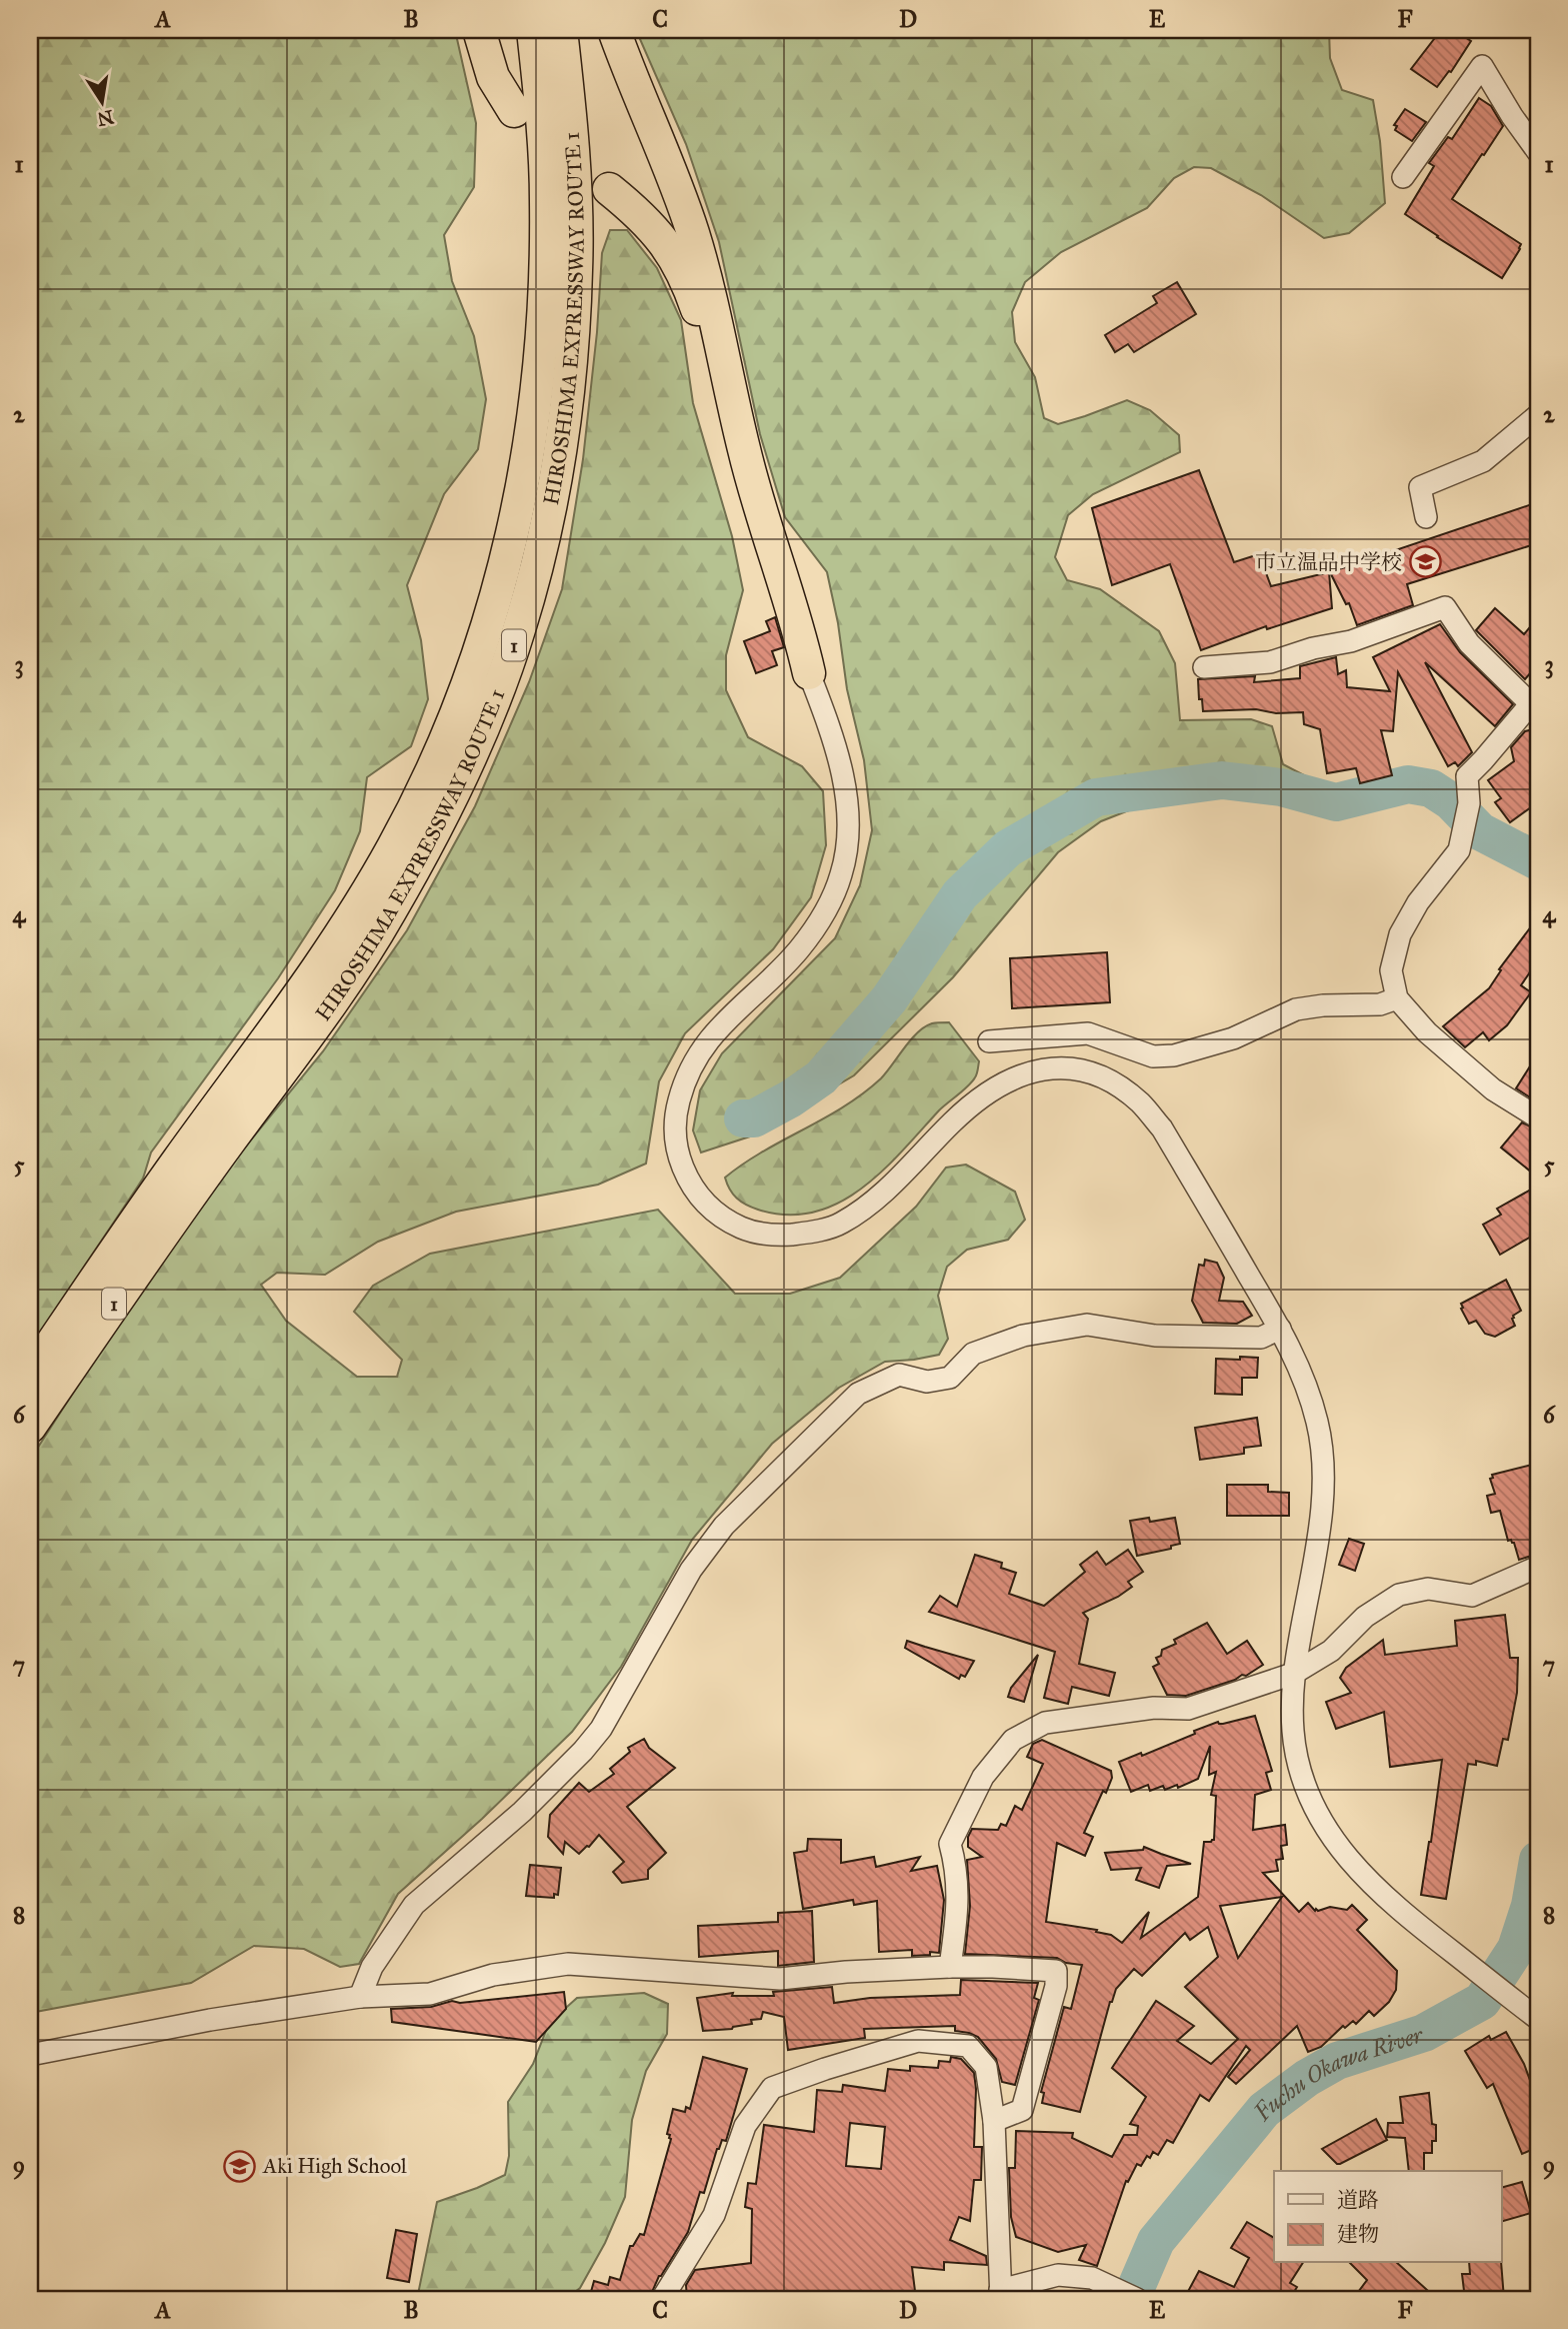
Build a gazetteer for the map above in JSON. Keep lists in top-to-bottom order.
{
  "streets": {
    "highway": ["HIROSHIMA EXPRESSWAY ROUTE 1", "1"]
  },
  "water": ["Fuchu Okawa River"],
  "places": {
    "school or university": ["市立温品中学校", "Aki High School"]
  },
  "legend": ["道路", "建物"],
  "north": "bottom",
  "grid": {
    "columns": [
      "A",
      "B",
      "C",
      "D",
      "E",
      "F"
    ],
    "rows": [
      "1",
      "2",
      "3",
      "4",
      "5",
      "6",
      "7",
      "8",
      "9"
    ]
  }
}
